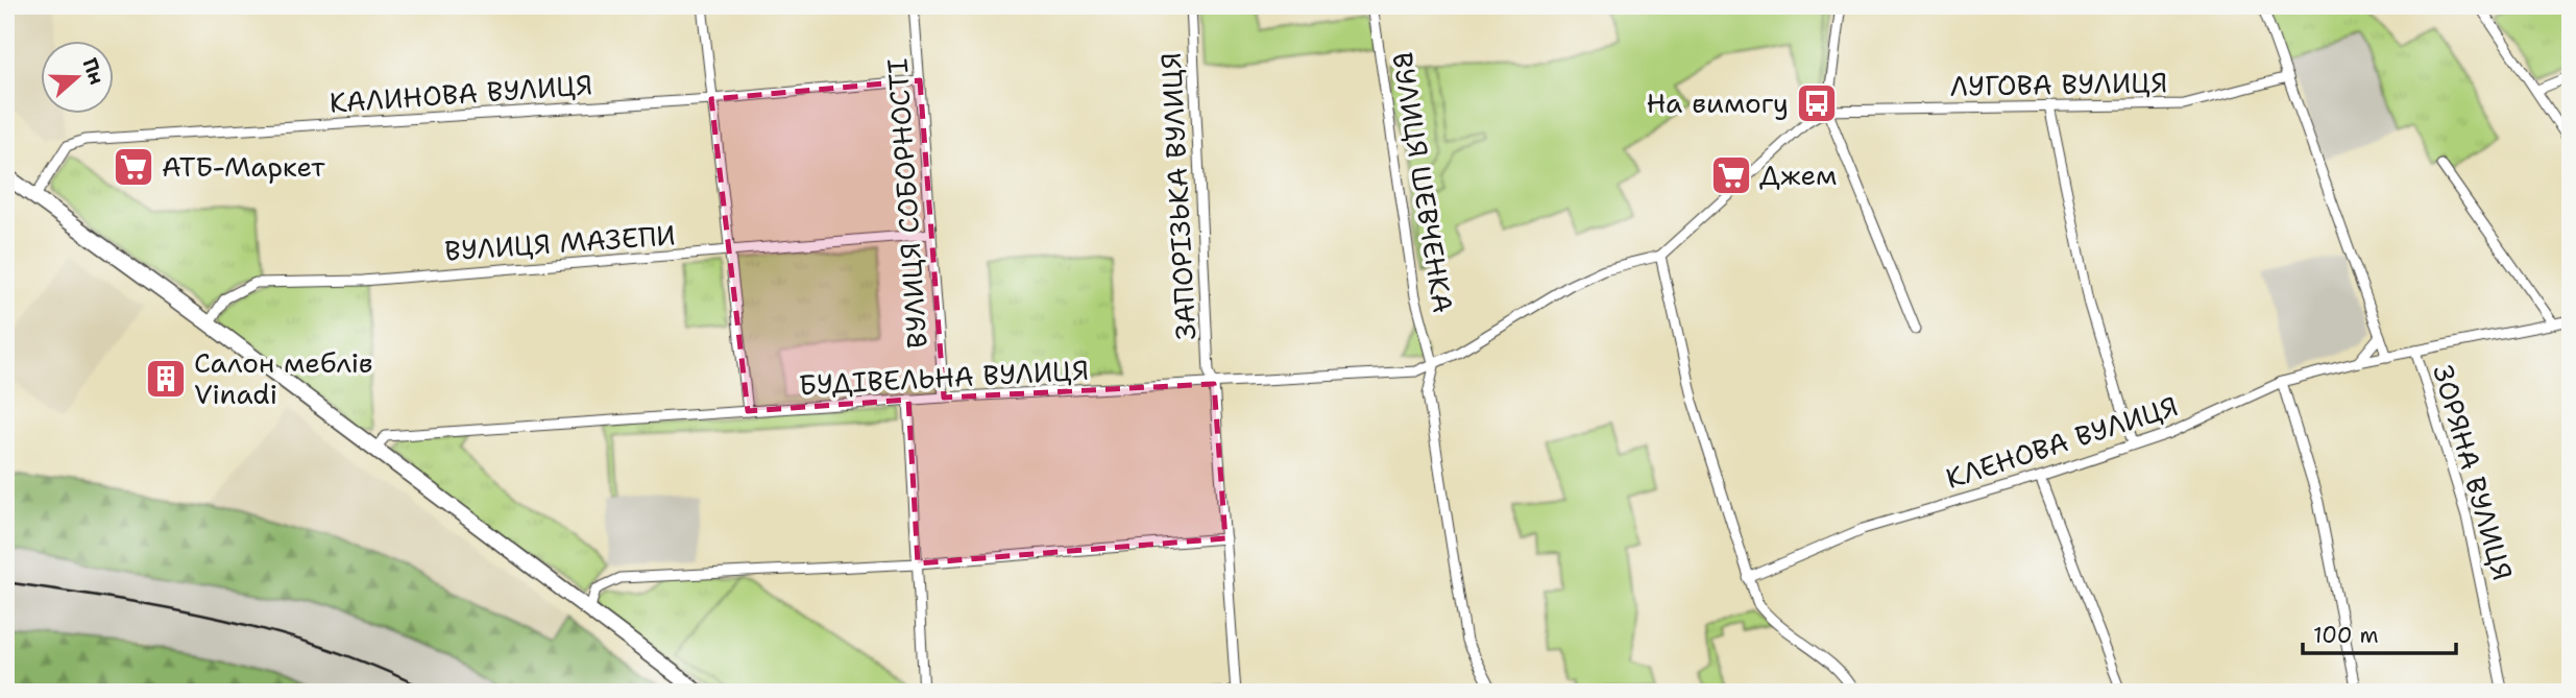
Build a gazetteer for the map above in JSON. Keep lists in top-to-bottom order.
{
  "streets": {
    "street": [
      "ЛУГОВА ВУЛИЦЯ",
      "КАЛИНОВА ВУЛИЦЯ",
      "ВУЛИЦЯ ШЕВЧЕНКА",
      "ЗАПОРІЗЬКА ВУЛИЦЯ",
      "ВУЛИЦЯ СОБОРНОСТІ",
      "ВУЛИЦЯ МАЗЕПИ",
      "БУДІВЕЛЬНА ВУЛИЦЯ",
      "КЛЕНОВА ВУЛИЦЯ",
      "ЗОРЯНА ВУЛИЦЯ"
    ]
  },
  "crossings": [
    ["КАЛИНОВА ВУЛИЦЯ", "ВУЛИЦЯ СОБОРНОСТІ"],
    ["ВУЛИЦЯ ШЕВЧЕНКА", "БУДІВЕЛЬНА ВУЛИЦЯ"],
    ["ЗАПОРІЗЬКА ВУЛИЦЯ", "БУДІВЕЛЬНА ВУЛИЦЯ"],
    ["ВУЛИЦЯ СОБОРНОСТІ", "ВУЛИЦЯ МАЗЕПИ"],
    ["ВУЛИЦЯ СОБОРНОСТІ", "БУДІВЕЛЬНА ВУЛИЦЯ"],
    ["КЛЕНОВА ВУЛИЦЯ", "ЗОРЯНА ВУЛИЦЯ"]
  ],
  "places": {
    "bus stop": ["На вимогу"],
    "supermarket": ["АТБ-Маркет", "Джем"],
    "building": ["Салон меблів Vinadi"]
  },
  "scale_bar": "100 m",
  "north": "right"
}
